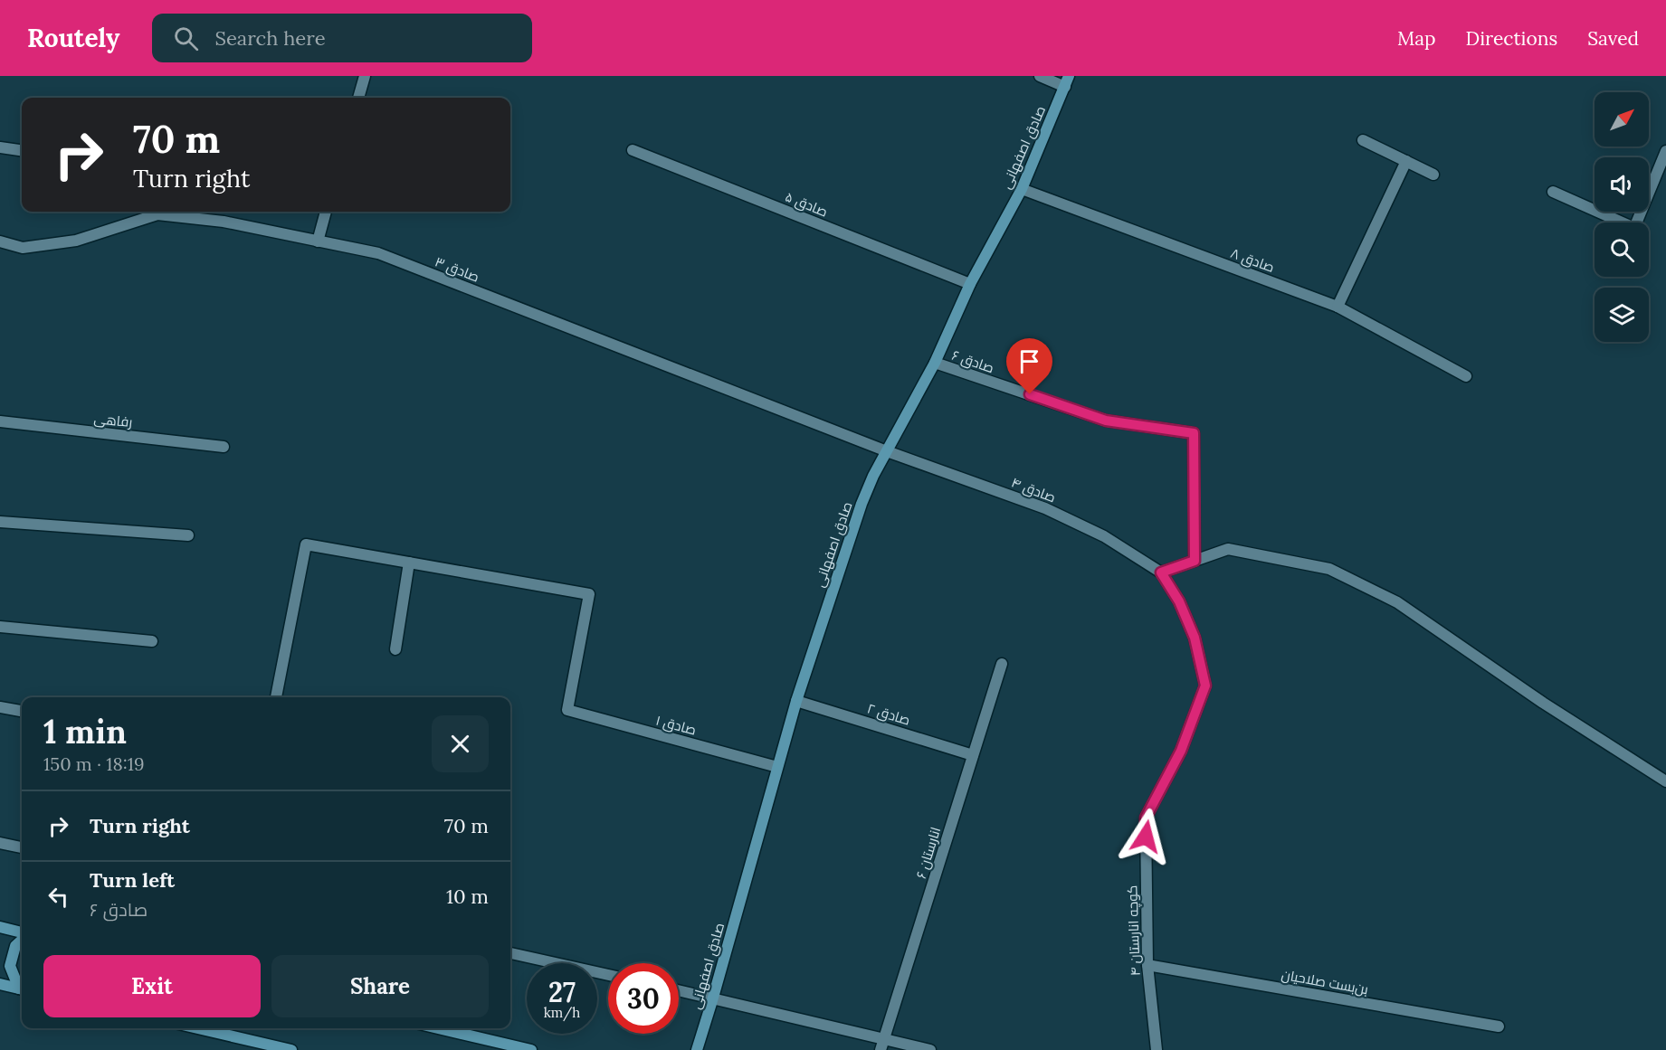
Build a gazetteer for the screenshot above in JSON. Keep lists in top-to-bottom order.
{
  "streets": {
    "street": [
      "صادق اصفهانی",
      "صادق ۵",
      "صادق ۸",
      "صادق ۳",
      "صادق ۶",
      "رفاهی",
      "صادق ۴",
      "صادق ۲",
      "صادق ۱",
      "انارستان ۶",
      "کوچه انارستان ۴",
      "بن‌بست صلاحیان"
    ]
  },
  "crossings": [
    ["صادق اصفهانی", "صادق ۵"],
    ["صادق اصفهانی", "صادق ۸"],
    ["صادق اصفهانی", "صادق ۳"],
    ["صادق اصفهانی", "صادق ۶"],
    ["صادق اصفهانی", "صادق ۴"],
    ["صادق اصفهانی", "صادق ۲"],
    ["صادق اصفهانی", "صادق ۱"],
    ["صادق ۳", "صادق ۴"],
    ["صادق ۴", "کوچه انارستان ۴"],
    ["صادق ۲", "انارستان ۶"],
    ["کوچه انارستان ۴", "بن‌بست صلاحیان"]
  ],
  "north": "top right",
  "page": {
    "header": "Routely",
    "search": "Search here",
    "nav": ["Map", "Directions", "Saved"],
    "turn": ["70 m", "Turn right"],
    "heading": ["1 min", "150 m · 18:19"],
    "list": [
      {
        "name": "Turn right",
        "value": "70 m"
      },
      {
        "name": "Turn left",
        "note": "صادق ۶",
        "value": "10 m"
      }
    ],
    "buttons": ["Exit", "Share"],
    "speed": "27 km/h",
    "limit": "30"
  }
}
